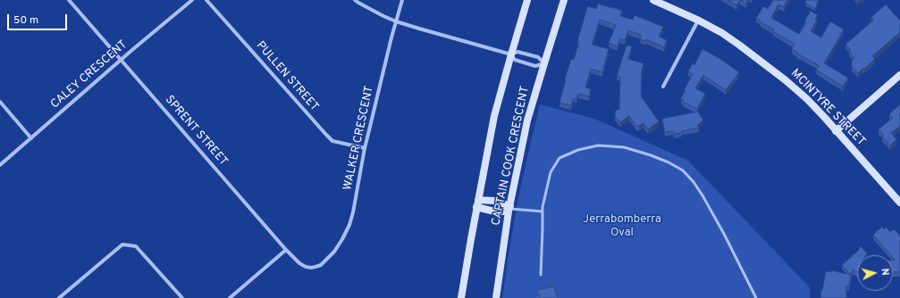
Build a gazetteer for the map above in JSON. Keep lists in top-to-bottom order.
{
  "streets": {
    "main road": ["MCINTYRE STREET", "CAPTAIN COOK CRESCENT"],
    "street": [
      "CALEY CRESCENT",
      "PULLEN STREET",
      "SPRENT STREET",
      "WALKER CRESCENT"
    ]
  },
  "crossings": [
    ["CALEY CRESCENT", "SPRENT STREET"],
    ["PULLEN STREET", "WALKER CRESCENT"],
    ["SPRENT STREET", "WALKER CRESCENT"]
  ],
  "parks": ["Jerrabomberra Oval"],
  "scale_bar": "50 m",
  "north": "right"
}
